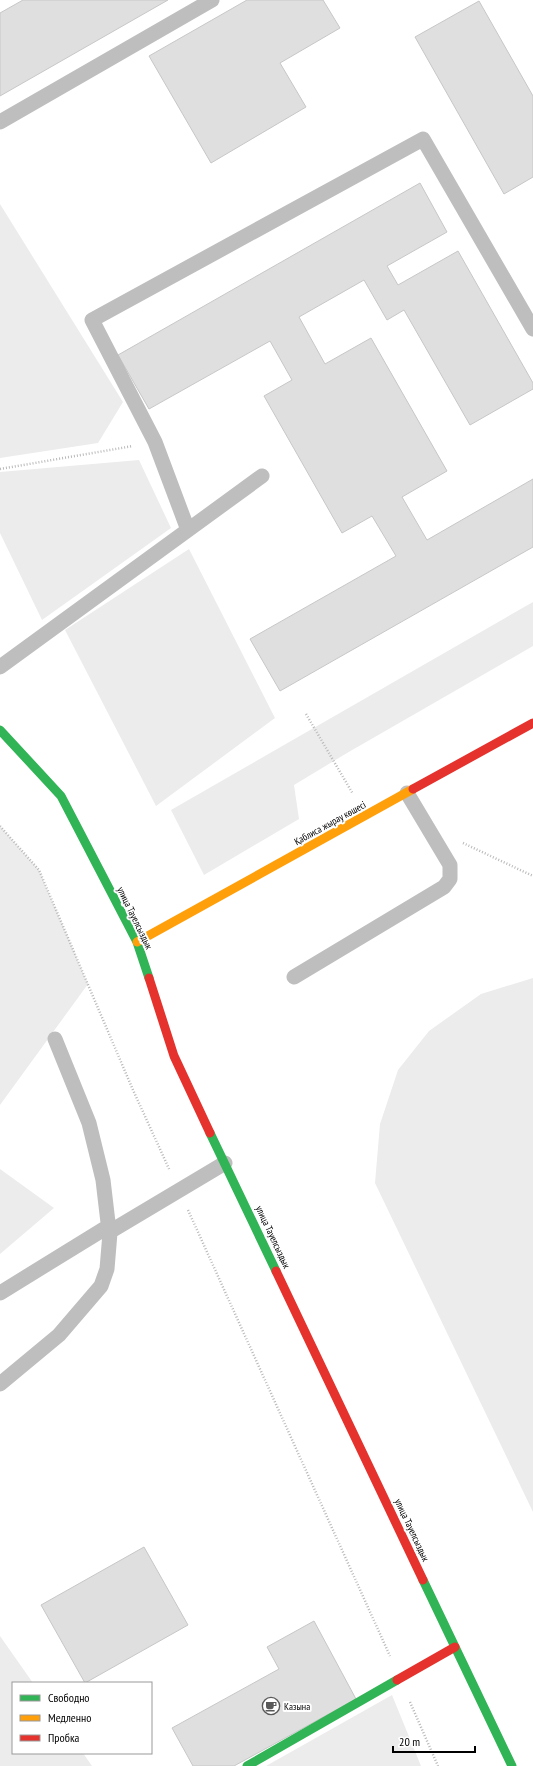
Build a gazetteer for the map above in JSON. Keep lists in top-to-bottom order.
{
  "streets": {
    "street": ["Қаблиса жырау көшесі", "улица Тауелсыздык"]
  },
  "crossings": [
    ["Қаблиса жырау көшесі", "улица Тауелсыздык"]
  ],
  "places": {
    "cafe": ["Казына"]
  },
  "legend": ["Свободно", "Медленно", "Пробка"],
  "scale_bar": "20 m"
}
